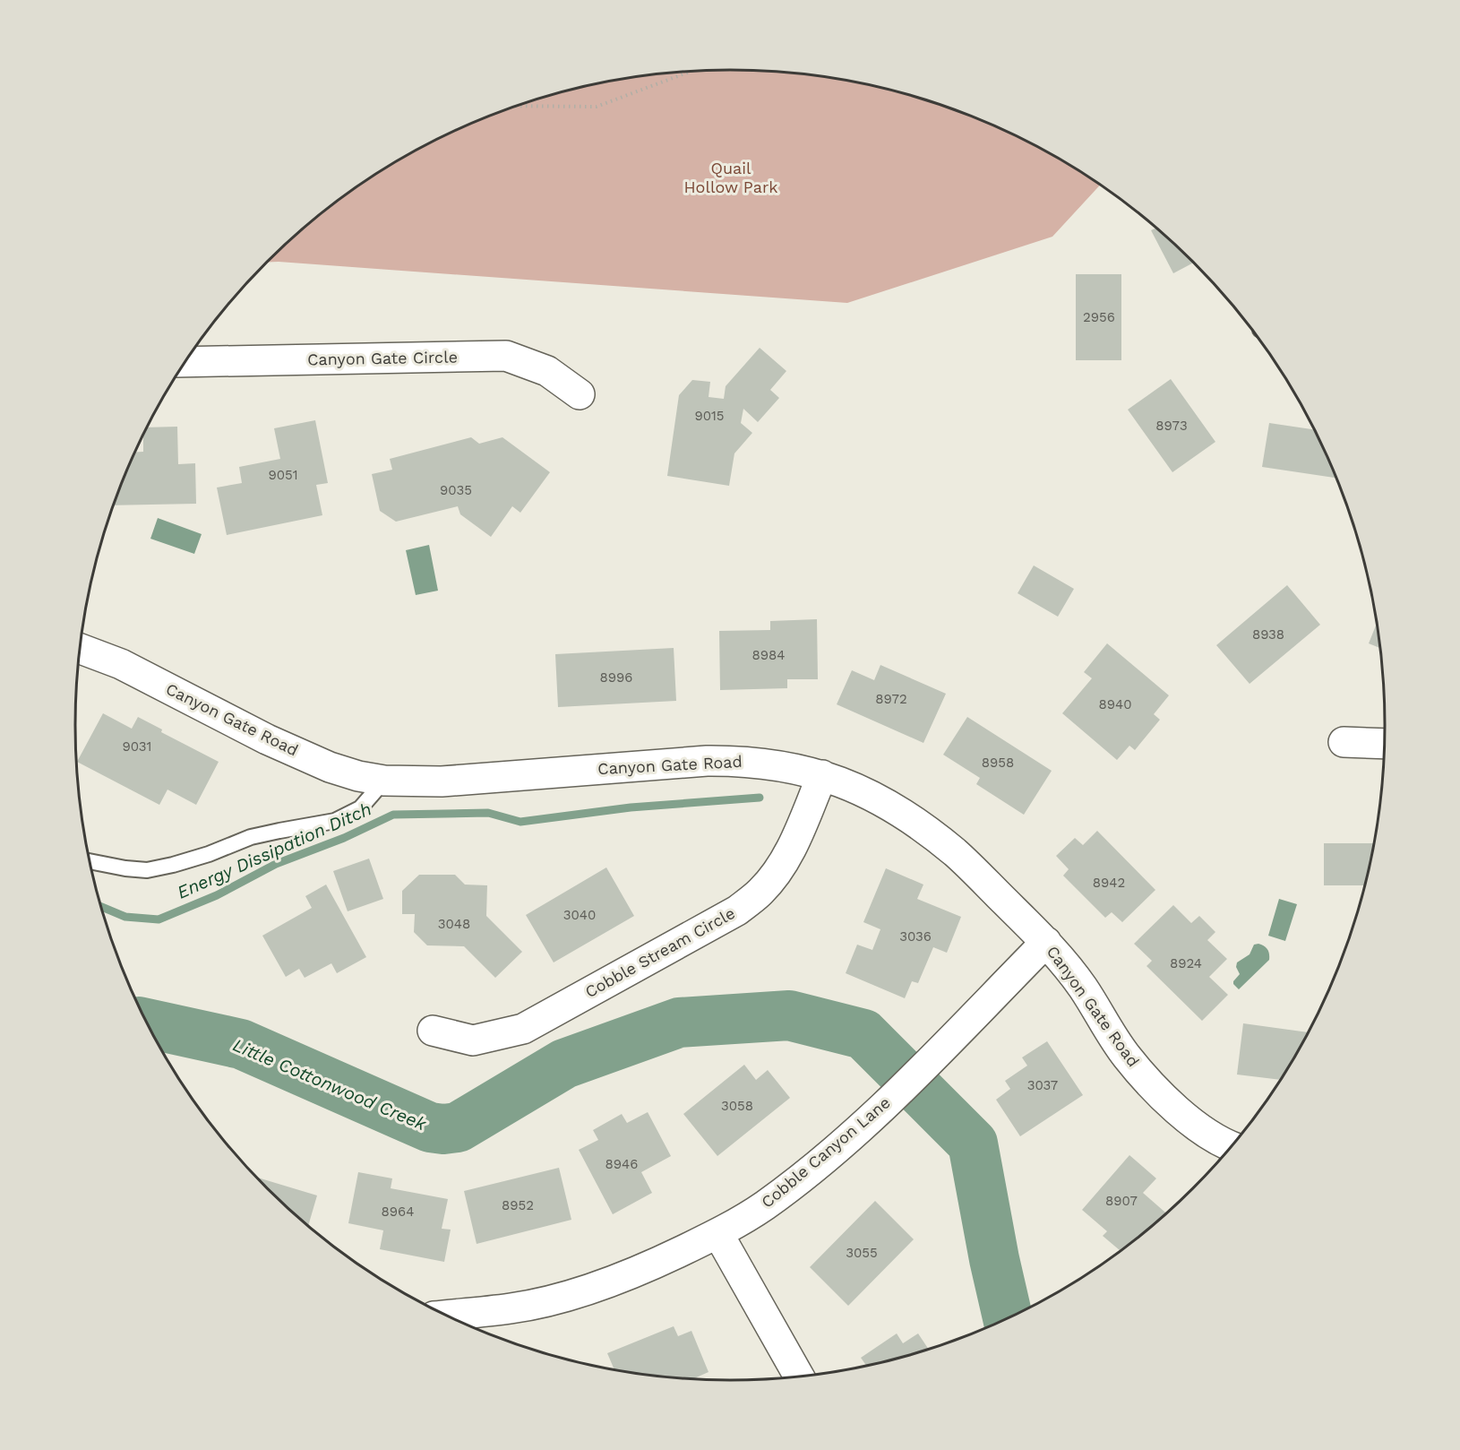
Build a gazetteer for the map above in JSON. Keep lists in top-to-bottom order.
{
  "streets": {
    "street": [
      "Canyon Gate Circle",
      "Canyon Gate Road",
      "Cobble Stream Circle",
      "Cobble Canyon Lane"
    ]
  },
  "crossings": [
    ["Canyon Gate Road", "Cobble Stream Circle"],
    ["Canyon Gate Road", "Cobble Canyon Lane"]
  ],
  "water": ["Energy Dissipation Ditch", "Little Cottonwood Creek"],
  "parks": ["Quail Hollow Park"],
  "house_numbers": [
    "2956",
    "9015",
    "8973",
    "9051",
    "9035",
    "8938",
    "8984",
    "8996",
    "8972",
    "8940",
    "9031",
    "8958",
    "8942",
    "3040",
    "3048",
    "3036",
    "8924",
    "3037",
    "3058",
    "8946",
    "8907",
    "8952",
    "8964",
    "3055"
  ]
}
